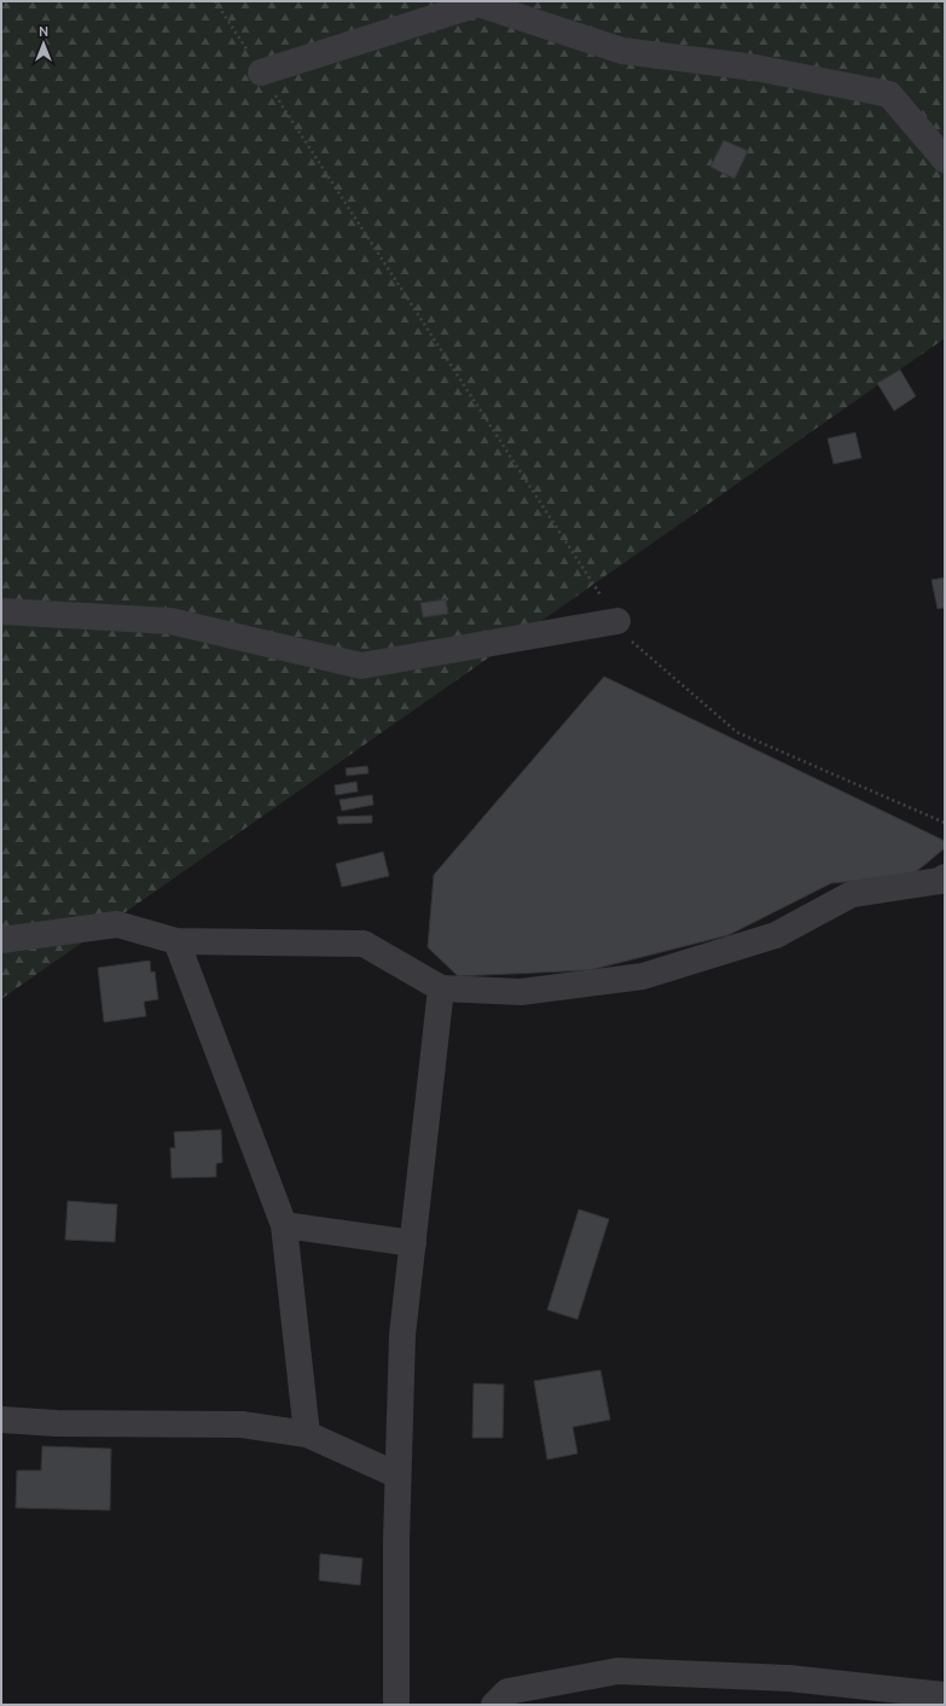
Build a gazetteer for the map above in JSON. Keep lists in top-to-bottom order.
{
  "north": "top"
}
